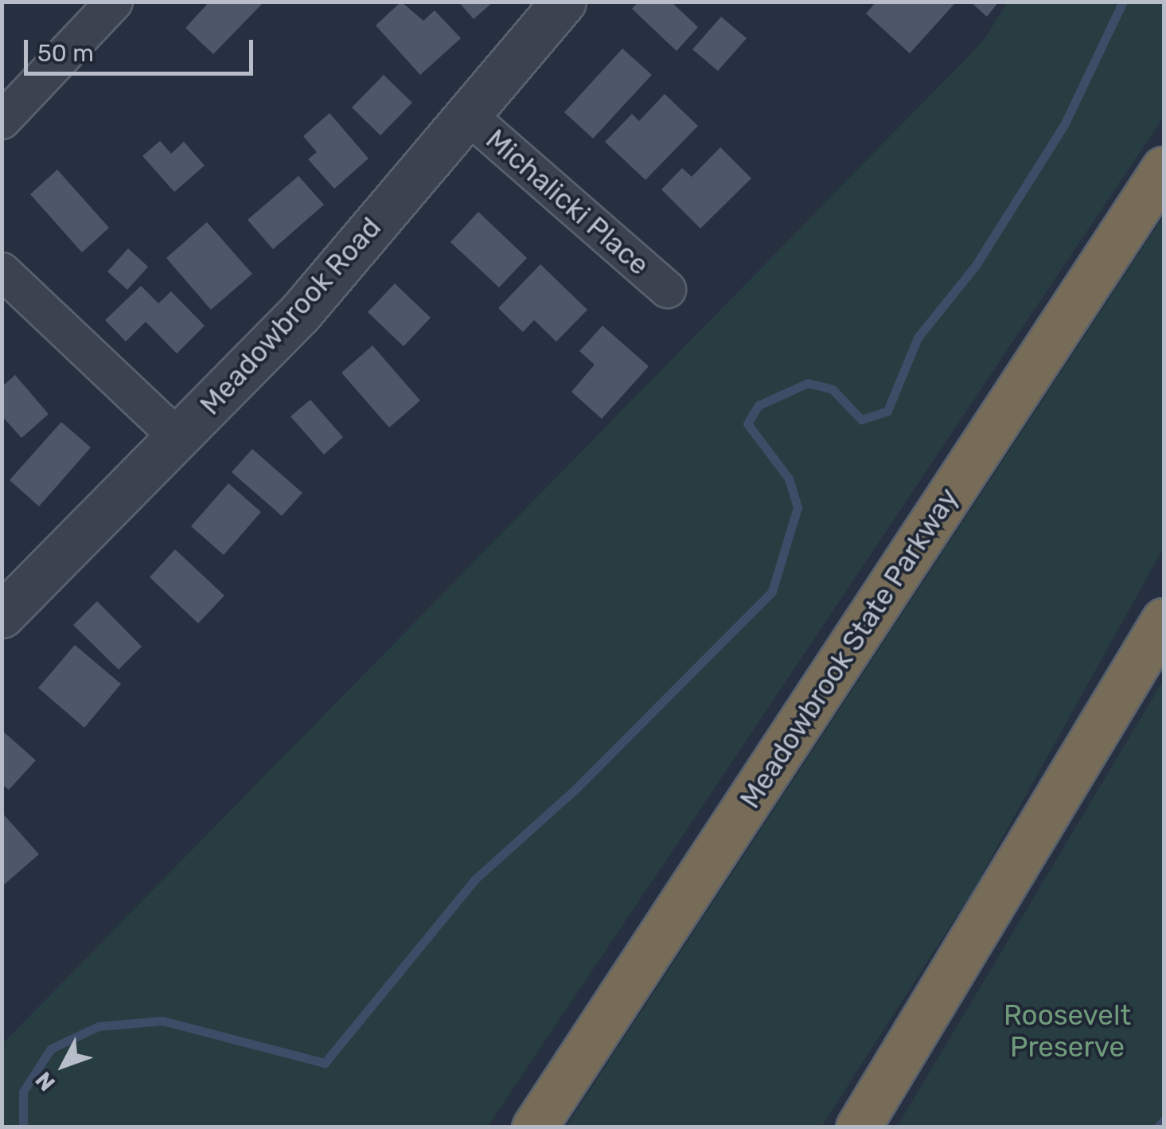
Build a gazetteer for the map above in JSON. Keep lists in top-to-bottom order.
{
  "streets": {
    "highway": ["Meadowbrook State Parkway"],
    "street": ["Michalicki Place", "Meadowbrook Road"]
  },
  "crossings": [
    ["Michalicki Place", "Meadowbrook Road"]
  ],
  "parks": ["Roosevelt Preserve"],
  "scale_bar": "50 m",
  "north": "bottom left"
}
